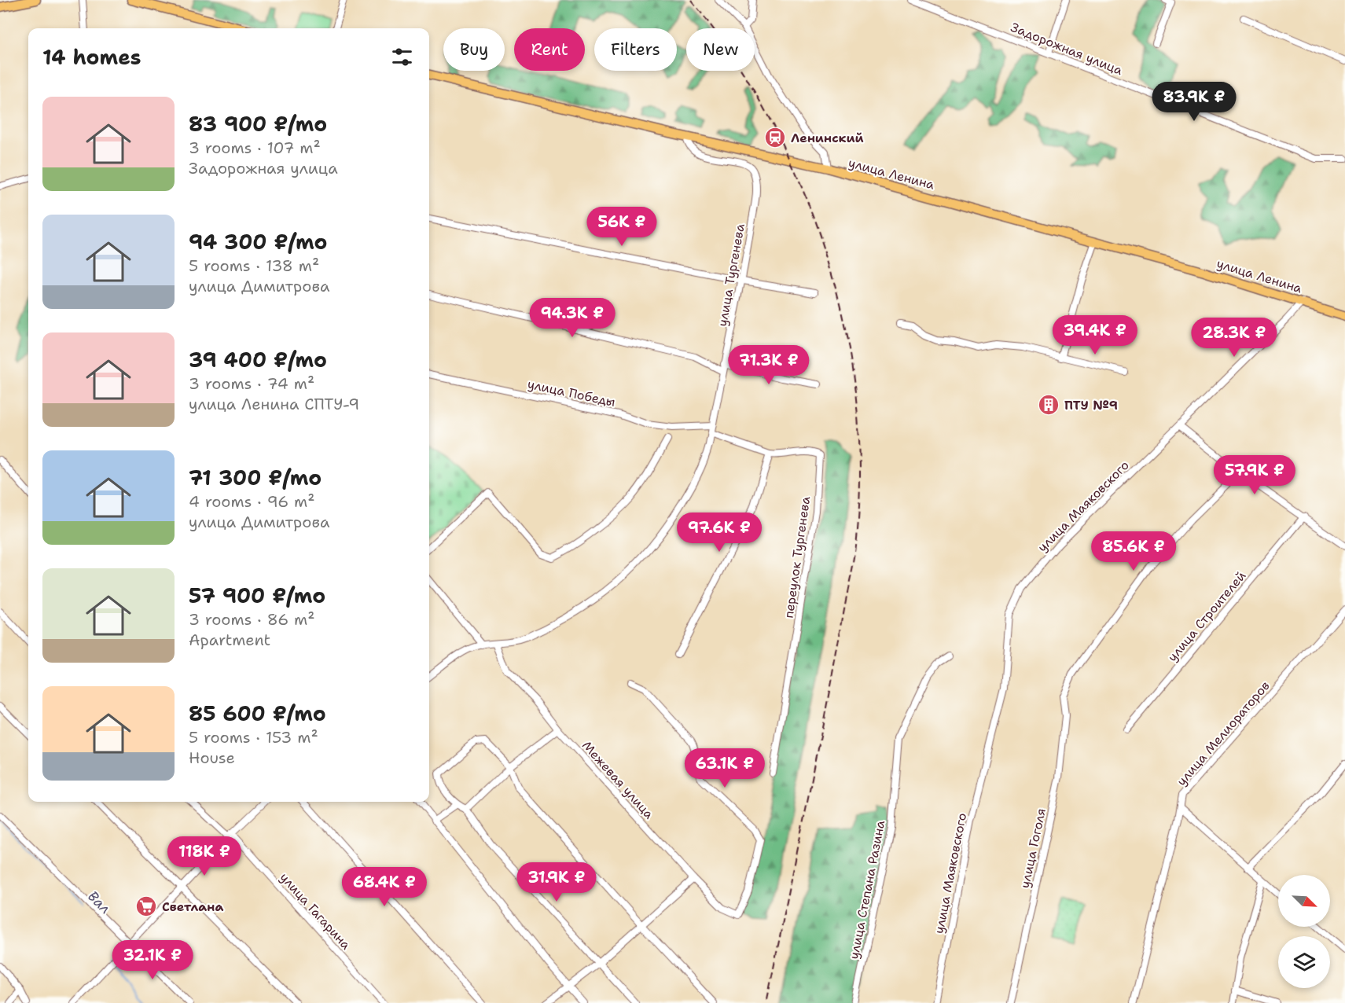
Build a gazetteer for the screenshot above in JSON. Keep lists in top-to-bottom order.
{
  "streets": {
    "main road": ["улица Ленина"],
    "street": [
      "Задорожная улица",
      "улица Тургенева",
      "улица Победы",
      "улица Маяковского",
      "переулок Тургенева",
      "улица Строителей",
      "улица Мелиораторов",
      "Межевая улица",
      "улица Гоголя",
      "улица Степана Разина",
      "улица Гагарина"
    ]
  },
  "crossings": [
    ["улица Ленина", "улица Тургенева"],
    ["улица Ленина", "улица Маяковского"],
    ["улица Тургенева", "улица Победы"],
    ["улица Тургенева", "переулок Тургенева"],
    ["улица Тургенева", "Межевая улица"]
  ],
  "water": ["Вал"],
  "places": {
    "station": ["Ленинский"],
    "building": ["ПТУ №9"],
    "supermarket": ["Светлана"]
  },
  "north": "bottom right",
  "page": {
    "chip": [
      "Buy",
      "Rent",
      "Filters",
      "New"
    ],
    "heading": "14 homes",
    "price": [
      "83.9K ₽",
      "56K ₽",
      "94.3K ₽",
      "39.4K ₽",
      "28.3K ₽",
      "71.3K ₽",
      "57.9K ₽",
      "97.6K ₽",
      "85.6K ₽",
      "63.1K ₽",
      "118K ₽",
      "31.9K ₽",
      "68.4K ₽",
      "32.1K ₽"
    ],
    "list": [
      {
        "name": "83 900 ₽/mo",
        "note": "3 rooms · 107 m² · Задорожная улица"
      },
      {
        "name": "94 300 ₽/mo",
        "note": "5 rooms · 138 m² · улица Димитрова"
      },
      {
        "name": "39 400 ₽/mo",
        "note": "3 rooms · 74 m² · улица Ленина СПТУ-9"
      },
      {
        "name": "71 300 ₽/mo",
        "note": "4 rooms · 96 m² · улица Димитрова"
      },
      {
        "name": "57 900 ₽/mo",
        "note": "3 rooms · 86 m² · Apartment"
      },
      {
        "name": "85 600 ₽/mo",
        "note": "5 rooms · 153 m² · House"
      }
    ]
  }
}
